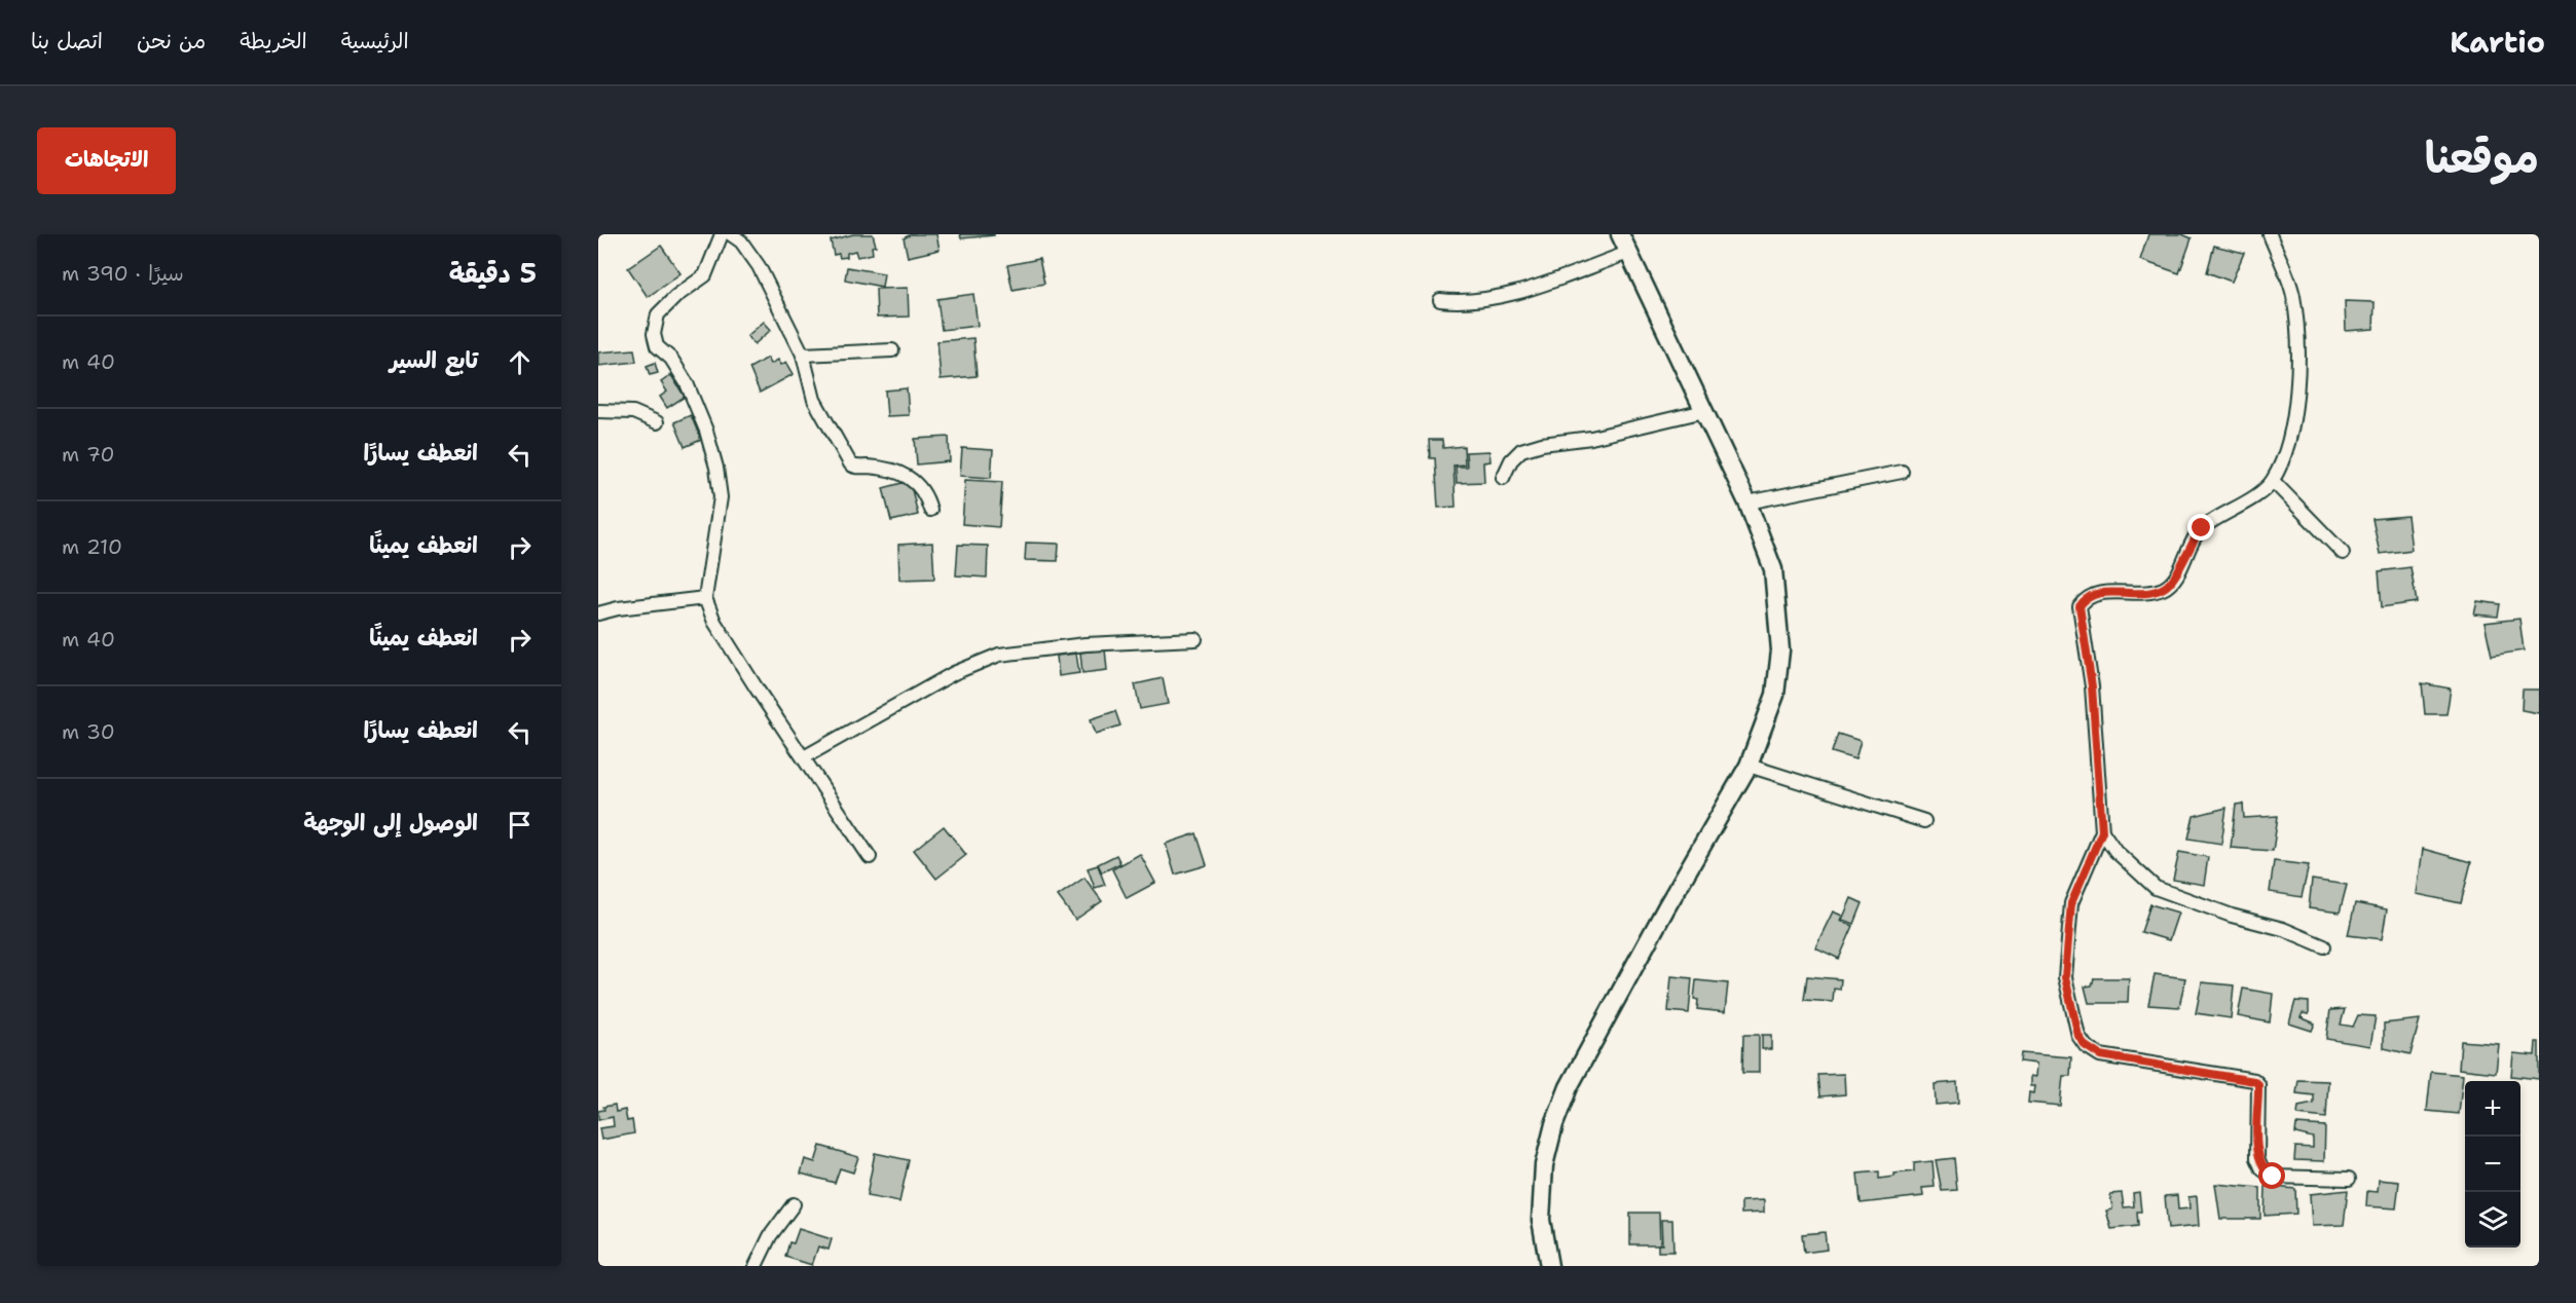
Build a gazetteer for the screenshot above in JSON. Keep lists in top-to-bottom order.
{
  "page": {
    "header": "Kartio",
    "nav": [
      "الرئيسية",
      "الخريطة",
      "من نحن",
      "اتصل بنا"
    ],
    "title": "موقعنا",
    "buttons": "الاتجاهات",
    "heading": ["5 دقيقة", "سيرًا · 390 m"],
    "list": [
      ["تابع السير", "40 m"],
      ["انعطف يسارًا", "70 m"],
      ["انعطف يمينًا", "210 m"],
      ["انعطف يمينًا", "40 m"],
      ["انعطف يسارًا", "30 m"],
      "الوصول إلى الوجهة"
    ],
    "map_buttons": ["+", "−"]
  }
}
